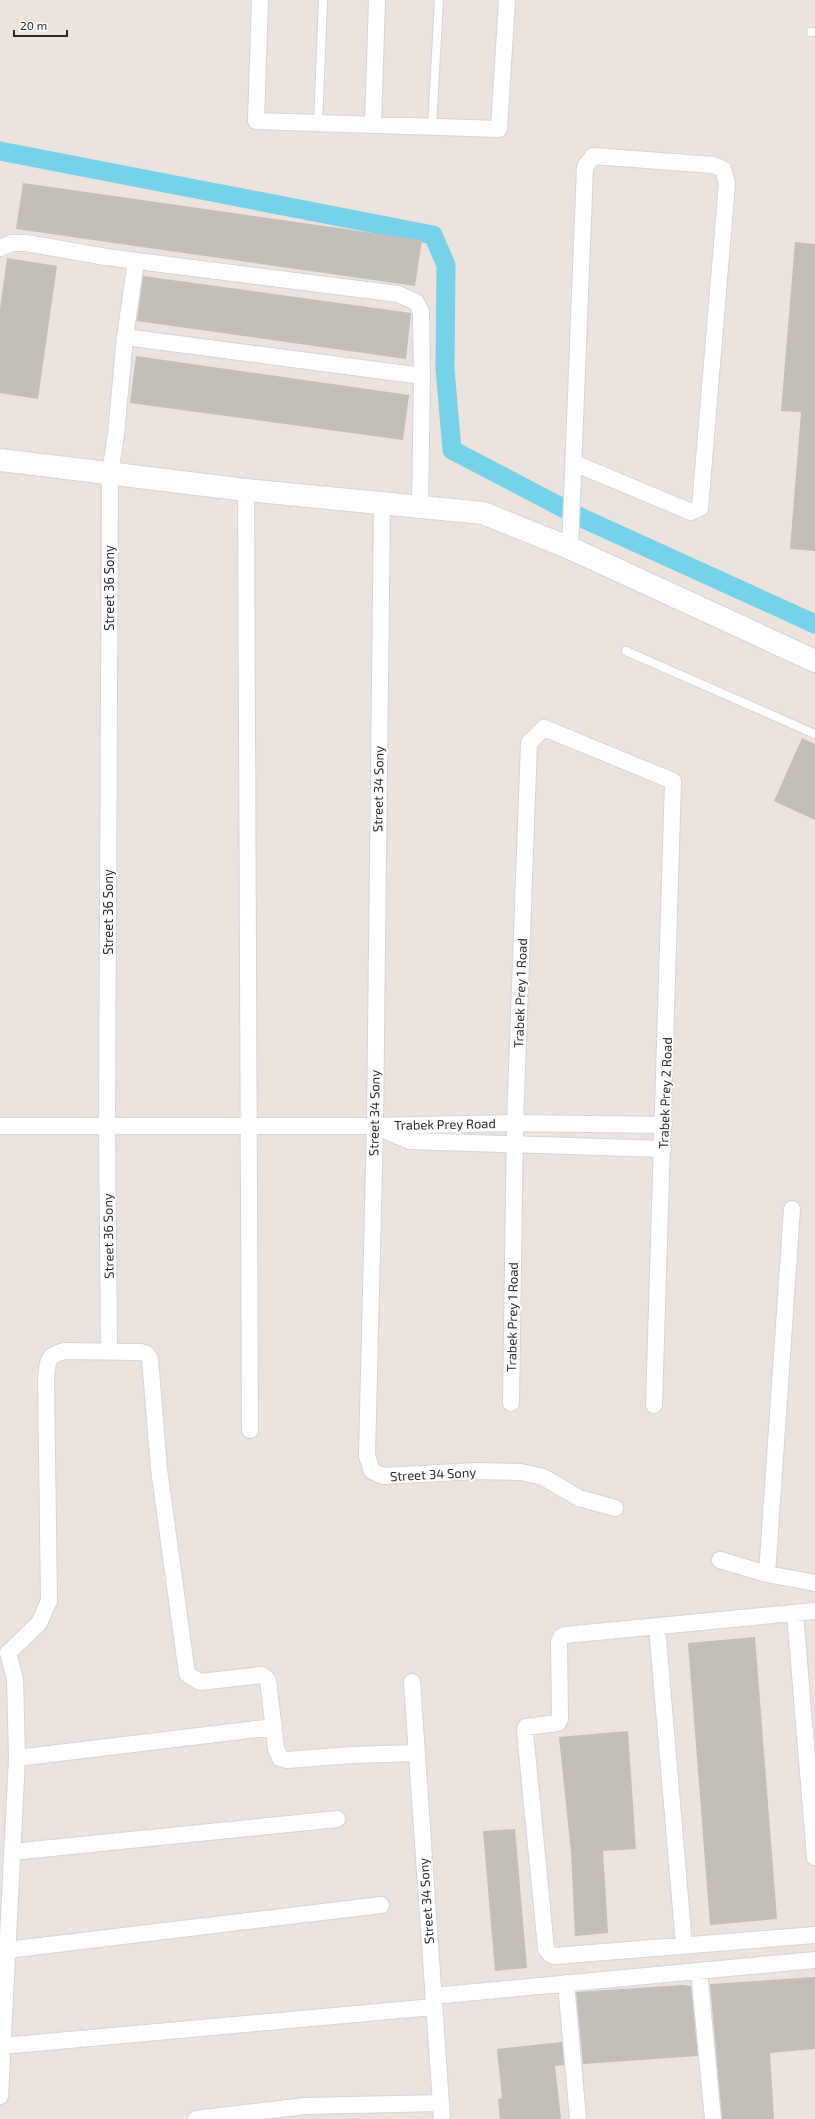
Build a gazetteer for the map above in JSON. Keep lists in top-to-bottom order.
{
  "streets": {
    "street": [
      "Street 36 Sony",
      "Street 34 Sony",
      "Trabek Prey 1 Road",
      "Trabek Prey 2 Road",
      "Trabek Prey Road"
    ]
  },
  "crossings": [
    ["Street 34 Sony", "Trabek Prey Road"],
    ["Trabek Prey 1 Road", "Trabek Prey 2 Road"],
    ["Trabek Prey 1 Road", "Trabek Prey Road"],
    ["Trabek Prey 2 Road", "Trabek Prey Road"]
  ],
  "scale_bar": "20 m"
}
